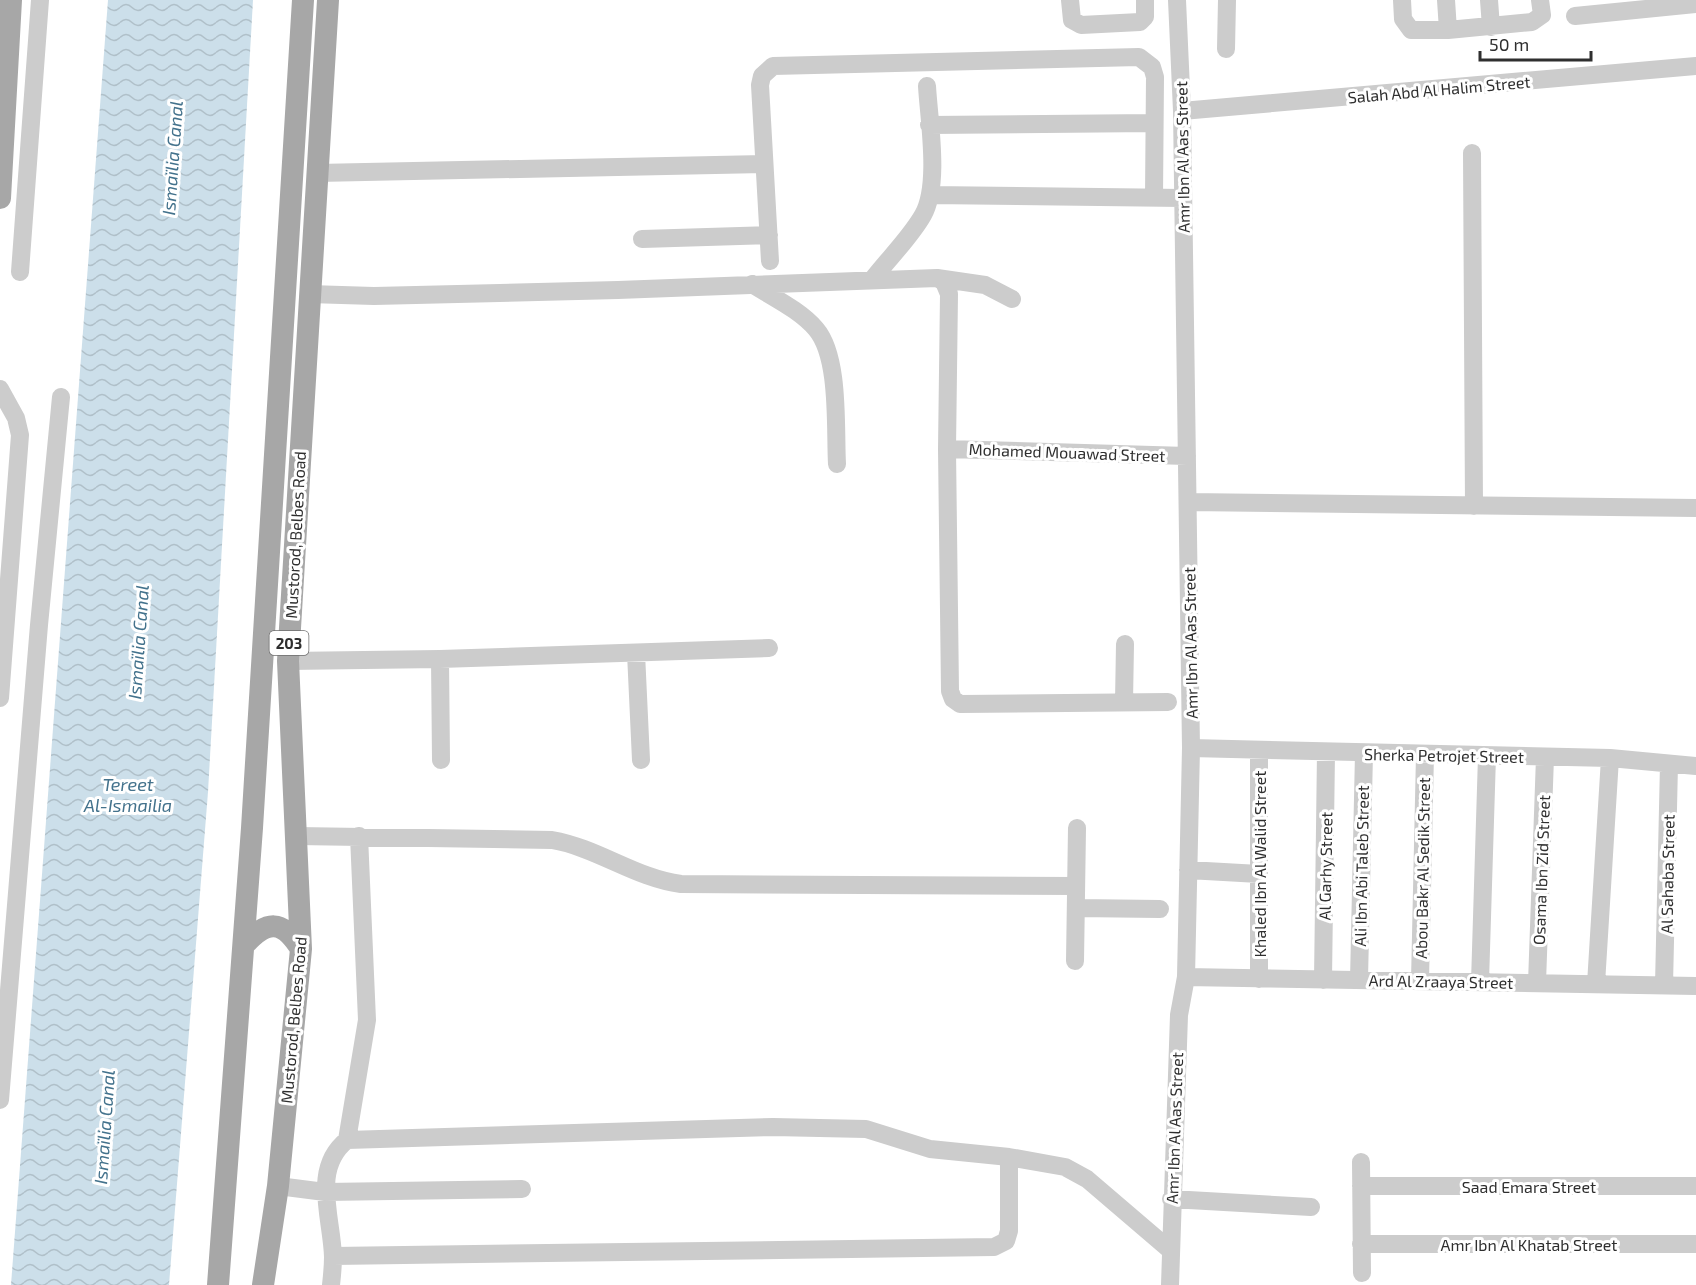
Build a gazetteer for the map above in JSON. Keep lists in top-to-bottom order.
{
  "streets": {
    "main road": ["Mustorod, Belbes Road", "203"],
    "street": [
      "Salah Abd Al Halim Street",
      "Amr Ibn Al Aas Street",
      "Mohamed Mouawad Street",
      "Sherka Petrojet Street",
      "Khaled Ibn Al Walid Street",
      "Al Garhy Street",
      "Ali Ibn Abi Taleb Street",
      "Abou Bakr Al Sedik Street",
      "Osama Ibn Zid Street",
      "Al Sahaba Street",
      "Ard Al Zraaya Street",
      "Saad Emara Street",
      "Amr Ibn Al Khatab Street"
    ]
  },
  "crossings": [
    ["Salah Abd Al Halim Street", "Amr Ibn Al Aas Street"],
    ["Amr Ibn Al Aas Street", "Mohamed Mouawad Street"],
    ["Amr Ibn Al Aas Street", "Sherka Petrojet Street"],
    ["Amr Ibn Al Aas Street", "Ard Al Zraaya Street"],
    ["Sherka Petrojet Street", "Khaled Ibn Al Walid Street"],
    ["Sherka Petrojet Street", "Al Garhy Street"],
    ["Sherka Petrojet Street", "Ali Ibn Abi Taleb Street"],
    ["Sherka Petrojet Street", "Abou Bakr Al Sedik Street"],
    ["Sherka Petrojet Street", "Osama Ibn Zid Street"],
    ["Sherka Petrojet Street", "Al Sahaba Street"],
    ["Khaled Ibn Al Walid Street", "Ard Al Zraaya Street"],
    ["Al Garhy Street", "Ard Al Zraaya Street"],
    ["Ali Ibn Abi Taleb Street", "Ard Al Zraaya Street"],
    ["Abou Bakr Al Sedik Street", "Ard Al Zraaya Street"],
    ["Osama Ibn Zid Street", "Ard Al Zraaya Street"],
    ["Al Sahaba Street", "Ard Al Zraaya Street"]
  ],
  "water": ["Ismaïlia Canal", "Tereet Al-Ismailia"],
  "scale_bar": "50 m"
}
